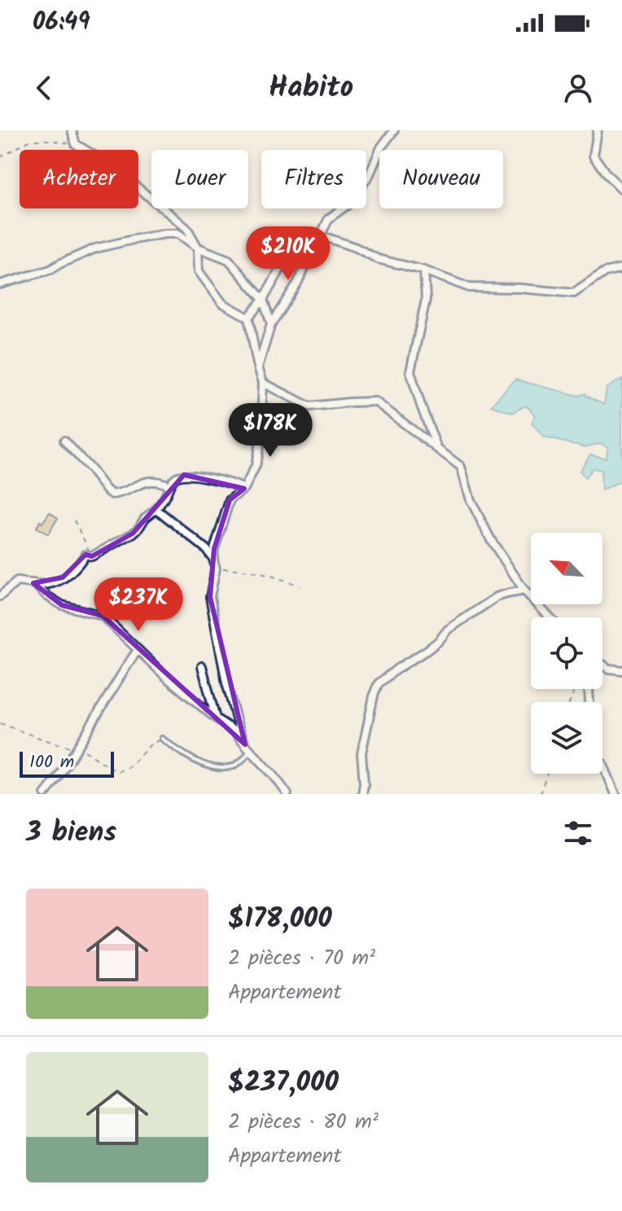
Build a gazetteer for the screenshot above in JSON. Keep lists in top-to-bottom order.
{
  "scale_bar": "100 m",
  "north": "top left",
  "page": {
    "status": "06:49",
    "header": "Habito",
    "chip": [
      "Acheter",
      "Louer",
      "Filtres",
      "Nouveau"
    ],
    "price": ["$210K", "$178K", "$237K"],
    "scale": "100 m",
    "heading": "3 biens",
    "list": [
      {
        "name": "$178,000",
        "note": "2 pièces · 70 m² · Appartement"
      },
      {
        "name": "$237,000",
        "note": "2 pièces · 80 m² · Appartement"
      }
    ]
  }
}
